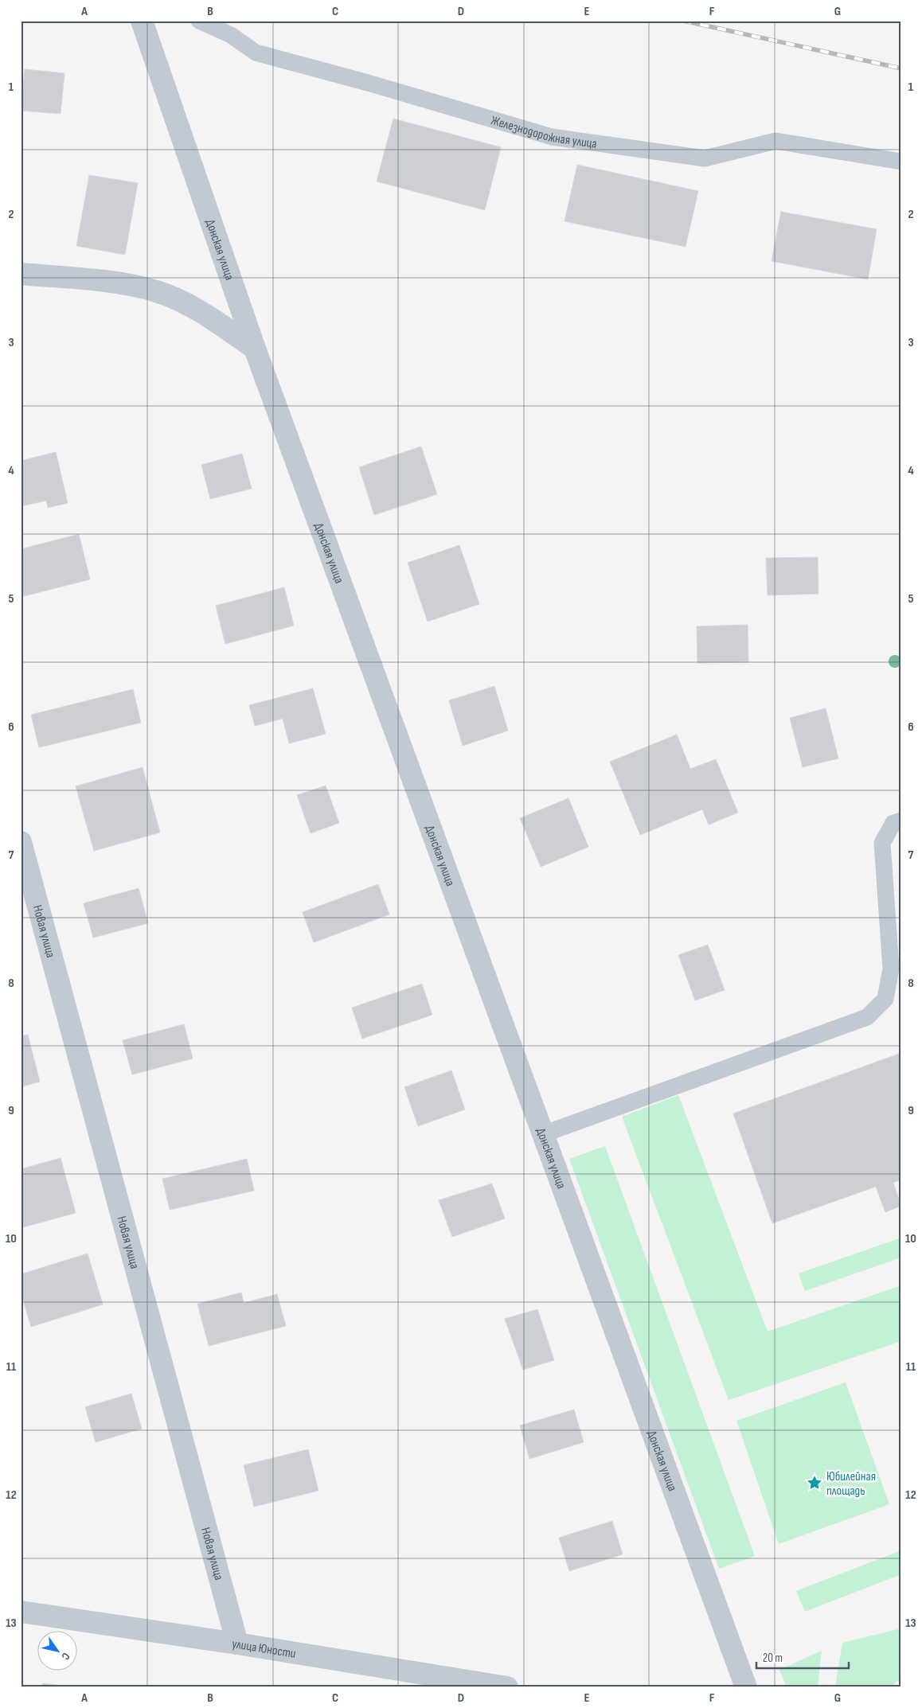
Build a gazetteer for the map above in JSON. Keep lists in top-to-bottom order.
{
  "streets": {
    "street": ["Донская улица", "Новая улица", "улица Юности"],
    "lane": ["Железнодорожная улица"]
  },
  "crossings": [
    ["Новая улица", "улица Юности"]
  ],
  "places": {
    "place": ["Юбилейная площадь"]
  },
  "scale_bar": "20 m",
  "north": "bottom right",
  "grid": {
    "columns": [
      "A",
      "B",
      "C",
      "D",
      "E",
      "F",
      "G"
    ],
    "rows": [
      "1",
      "2",
      "3",
      "4",
      "5",
      "6",
      "7",
      "8",
      "9",
      "10",
      "11",
      "12",
      "13"
    ]
  }
}
